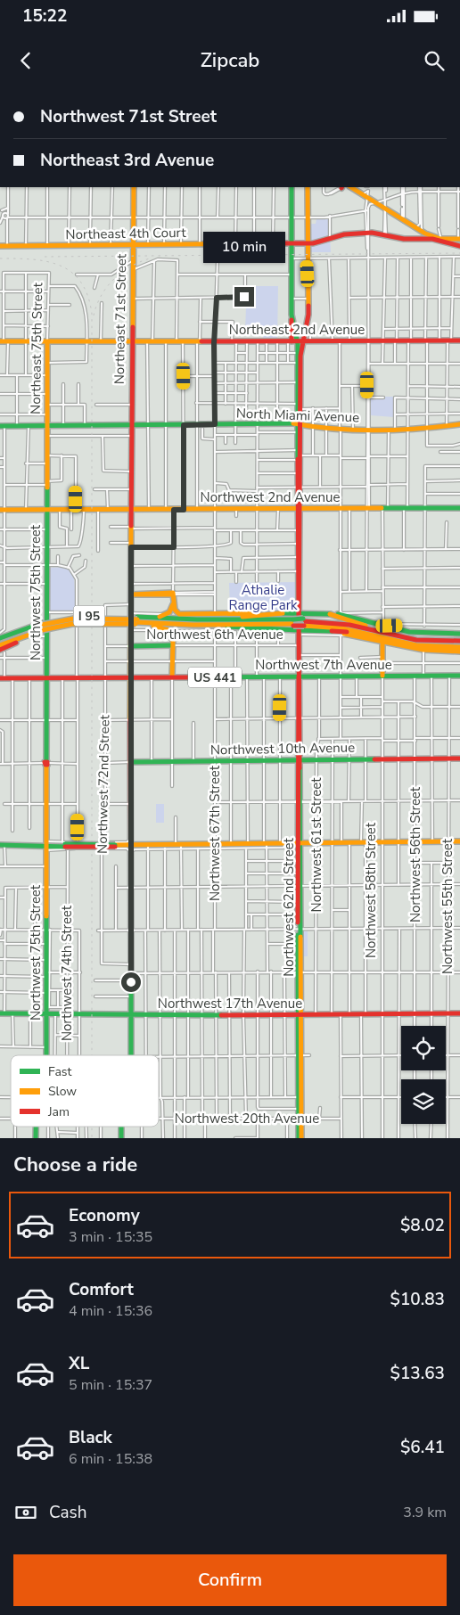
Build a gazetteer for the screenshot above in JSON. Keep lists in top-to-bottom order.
{
  "streets": {
    "main road": [
      "Northeast 4th Court",
      "Northeast 71st Street",
      "Northeast 2nd Avenue",
      "Northeast 75th Street",
      "North Miami Avenue",
      "Northwest 2nd Avenue",
      "Northwest 75th Street",
      "I 95",
      "Northwest 6th Avenue",
      "Northwest 7th Avenue",
      "US 441",
      "Northwest 10th Avenue",
      "Northwest 58th Street",
      "Northwest 62nd Street",
      "Northwest 17th Avenue"
    ],
    "street": [
      "Northwest 72nd Street",
      "Northwest 67th Street",
      "Northwest 61st Street",
      "Northwest 56th Street",
      "Northwest 55th Street",
      "Northwest 74th Street",
      "Northwest 20th Avenue"
    ]
  },
  "crossings": [
    ["Northeast 4th Court", "Northeast 71st Street"],
    ["Northeast 71st Street", "Northeast 2nd Avenue"],
    ["Northeast 71st Street", "North Miami Avenue"],
    ["Northeast 71st Street", "Northwest 2nd Avenue"],
    ["Northeast 71st Street", "I 95"],
    ["Northeast 71st Street", "Northwest 6th Avenue"],
    ["Northeast 71st Street", "Northwest 7th Avenue"],
    ["Northeast 71st Street", "Northwest 10th Avenue"],
    ["Northeast 71st Street", "Northwest 72nd Street"],
    ["Northeast 71st Street", "Northwest 17th Avenue"],
    ["Northeast 2nd Avenue", "Northeast 75th Street"],
    ["Northeast 75th Street", "North Miami Avenue"],
    ["Northeast 75th Street", "Northwest 75th Street"],
    ["North Miami Avenue", "Northwest 75th Street"],
    ["North Miami Avenue", "Northwest 62nd Street"],
    ["Northwest 2nd Avenue", "Northwest 75th Street"],
    ["Northwest 2nd Avenue", "Northwest 62nd Street"],
    ["Northwest 75th Street", "Northwest 7th Avenue"],
    ["Northwest 75th Street", "Northwest 17th Avenue"],
    ["I 95", "Northwest 6th Avenue"],
    ["I 95", "Northwest 62nd Street"],
    ["Northwest 6th Avenue", "Northwest 72nd Street"],
    ["Northwest 6th Avenue", "Northwest 67th Street"],
    ["Northwest 6th Avenue", "Northwest 58th Street"],
    ["Northwest 6th Avenue", "Northwest 62nd Street"],
    ["Northwest 7th Avenue", "Northwest 72nd Street"],
    ["Northwest 7th Avenue", "Northwest 67th Street"],
    ["Northwest 7th Avenue", "Northwest 61st Street"],
    ["Northwest 7th Avenue", "Northwest 56th Street"],
    ["Northwest 7th Avenue", "Northwest 58th Street"],
    ["Northwest 7th Avenue", "Northwest 55th Street"],
    ["Northwest 7th Avenue", "Northwest 62nd Street"],
    ["Northwest 7th Avenue", "Northwest 74th Street"],
    ["Northwest 10th Avenue", "Northwest 72nd Street"],
    ["Northwest 10th Avenue", "Northwest 67th Street"],
    ["Northwest 10th Avenue", "Northwest 61st Street"],
    ["Northwest 10th Avenue", "Northwest 56th Street"],
    ["Northwest 10th Avenue", "Northwest 58th Street"],
    ["Northwest 10th Avenue", "Northwest 55th Street"],
    ["Northwest 10th Avenue", "Northwest 62nd Street"],
    ["Northwest 67th Street", "Northwest 17th Avenue"],
    ["Northwest 67th Street", "Northwest 20th Avenue"],
    ["Northwest 61st Street", "Northwest 17th Avenue"],
    ["Northwest 56th Street", "Northwest 17th Avenue"],
    ["Northwest 58th Street", "Northwest 17th Avenue"],
    ["Northwest 55th Street", "Northwest 17th Avenue"],
    ["Northwest 62nd Street", "Northwest 17th Avenue"],
    ["Northwest 62nd Street", "Northwest 20th Avenue"],
    ["Northwest 74th Street", "Northwest 17th Avenue"]
  ],
  "parks": ["Athalie Range Park"],
  "legend": ["Fast", "Slow", "Jam"],
  "page": {
    "status": "15:22",
    "header": "Zipcab",
    "banner": ["Northwest 71st Street", "Northeast 3rd Avenue"],
    "bubble": "10 min",
    "heading": "Choose a ride",
    "list": [
      {
        "name": "Economy",
        "note": "3 min · 15:35",
        "value": "$8.02"
      },
      {
        "name": "Comfort",
        "note": "4 min · 15:36",
        "value": "$10.83"
      },
      {
        "name": "XL",
        "note": "5 min · 15:37",
        "value": "$13.63"
      },
      {
        "name": "Black",
        "note": "6 min · 15:38",
        "value": "$6.41"
      }
    ],
    "pay": ["Cash", "3.9 km"],
    "buttons": "Confirm"
  }
}
